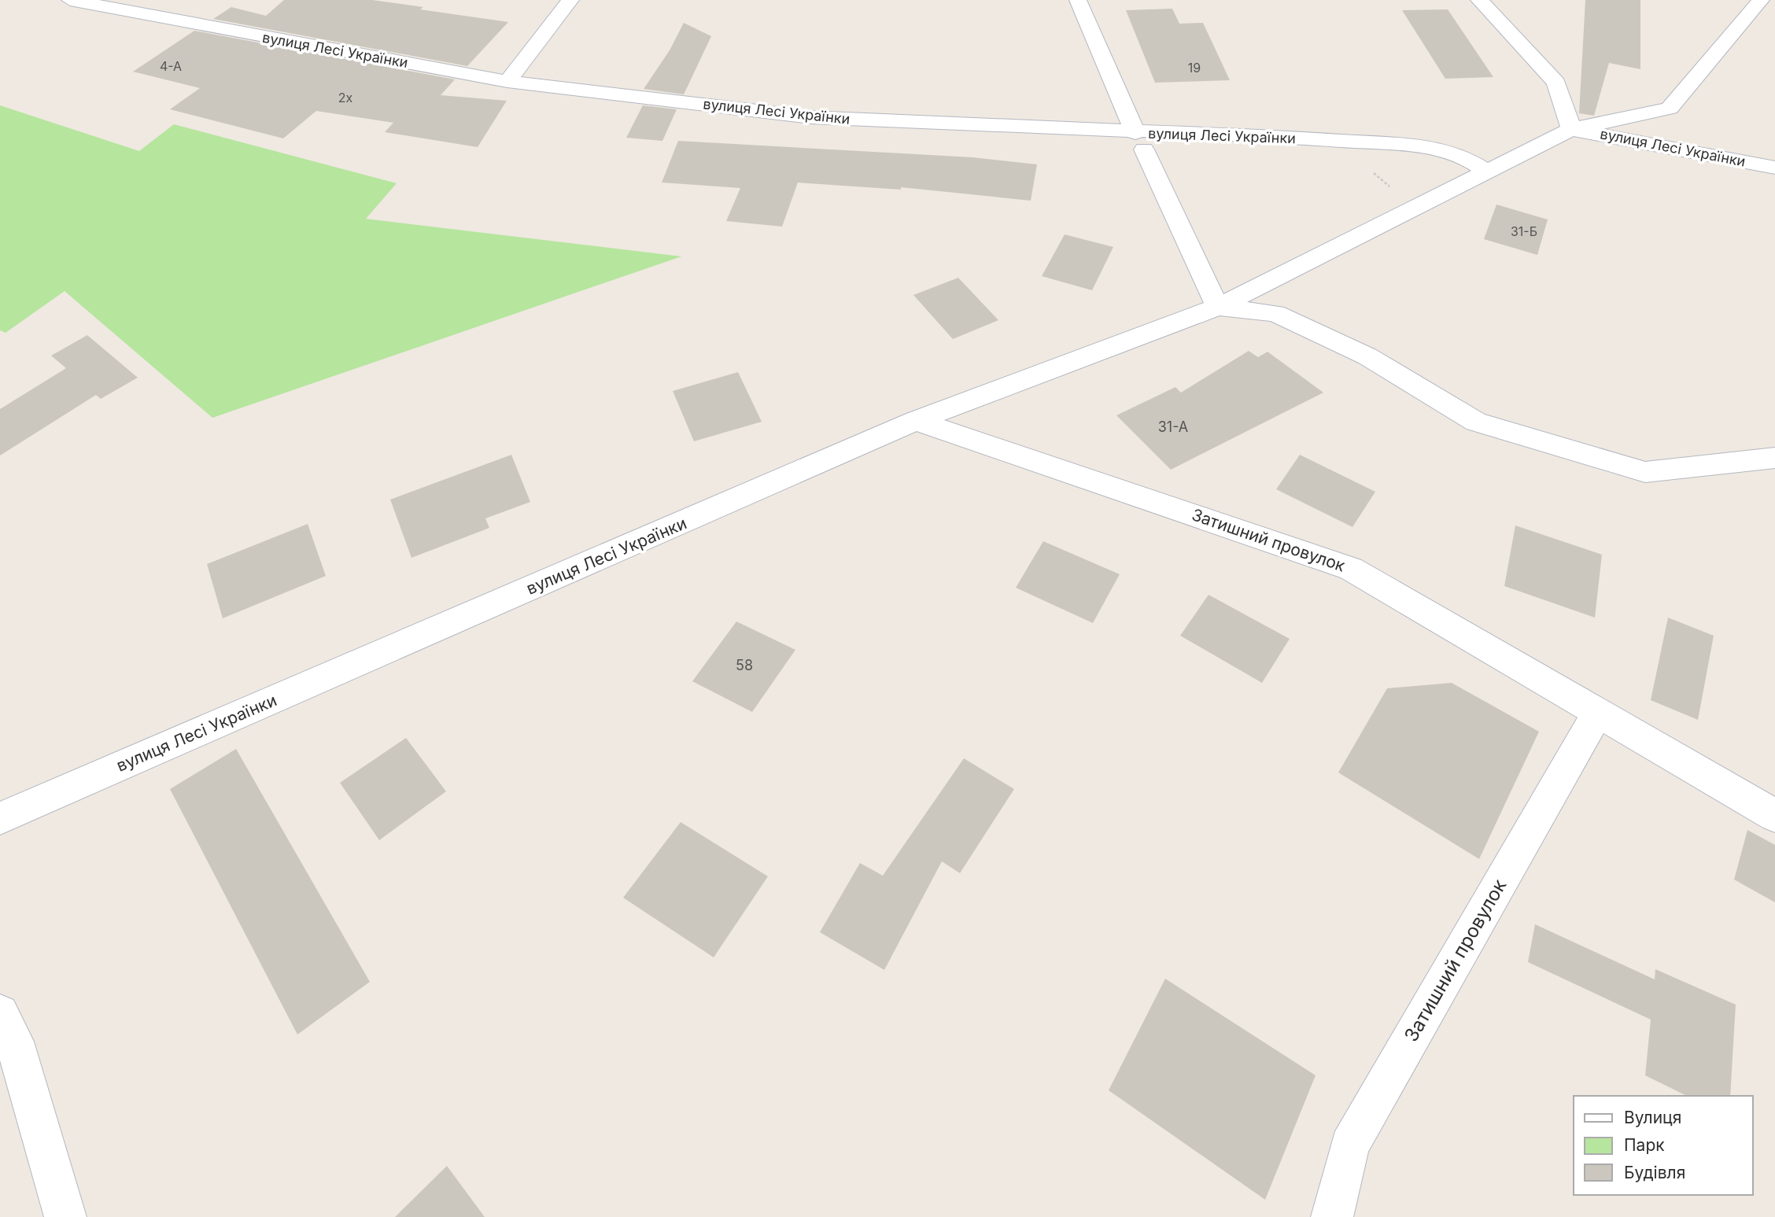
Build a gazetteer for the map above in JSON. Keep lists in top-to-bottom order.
{
  "streets": {
    "street": ["вулиця Лесі Українки", "Затишний провулок"]
  },
  "crossings": [
    ["вулиця Лесі Українки", "Затишний провулок"]
  ],
  "house_numbers": [
    "4-А",
    "19",
    "2х",
    "31-Б",
    "31-А",
    "58"
  ],
  "legend": ["Вулиця", "Парк", "Будівля"]
}
